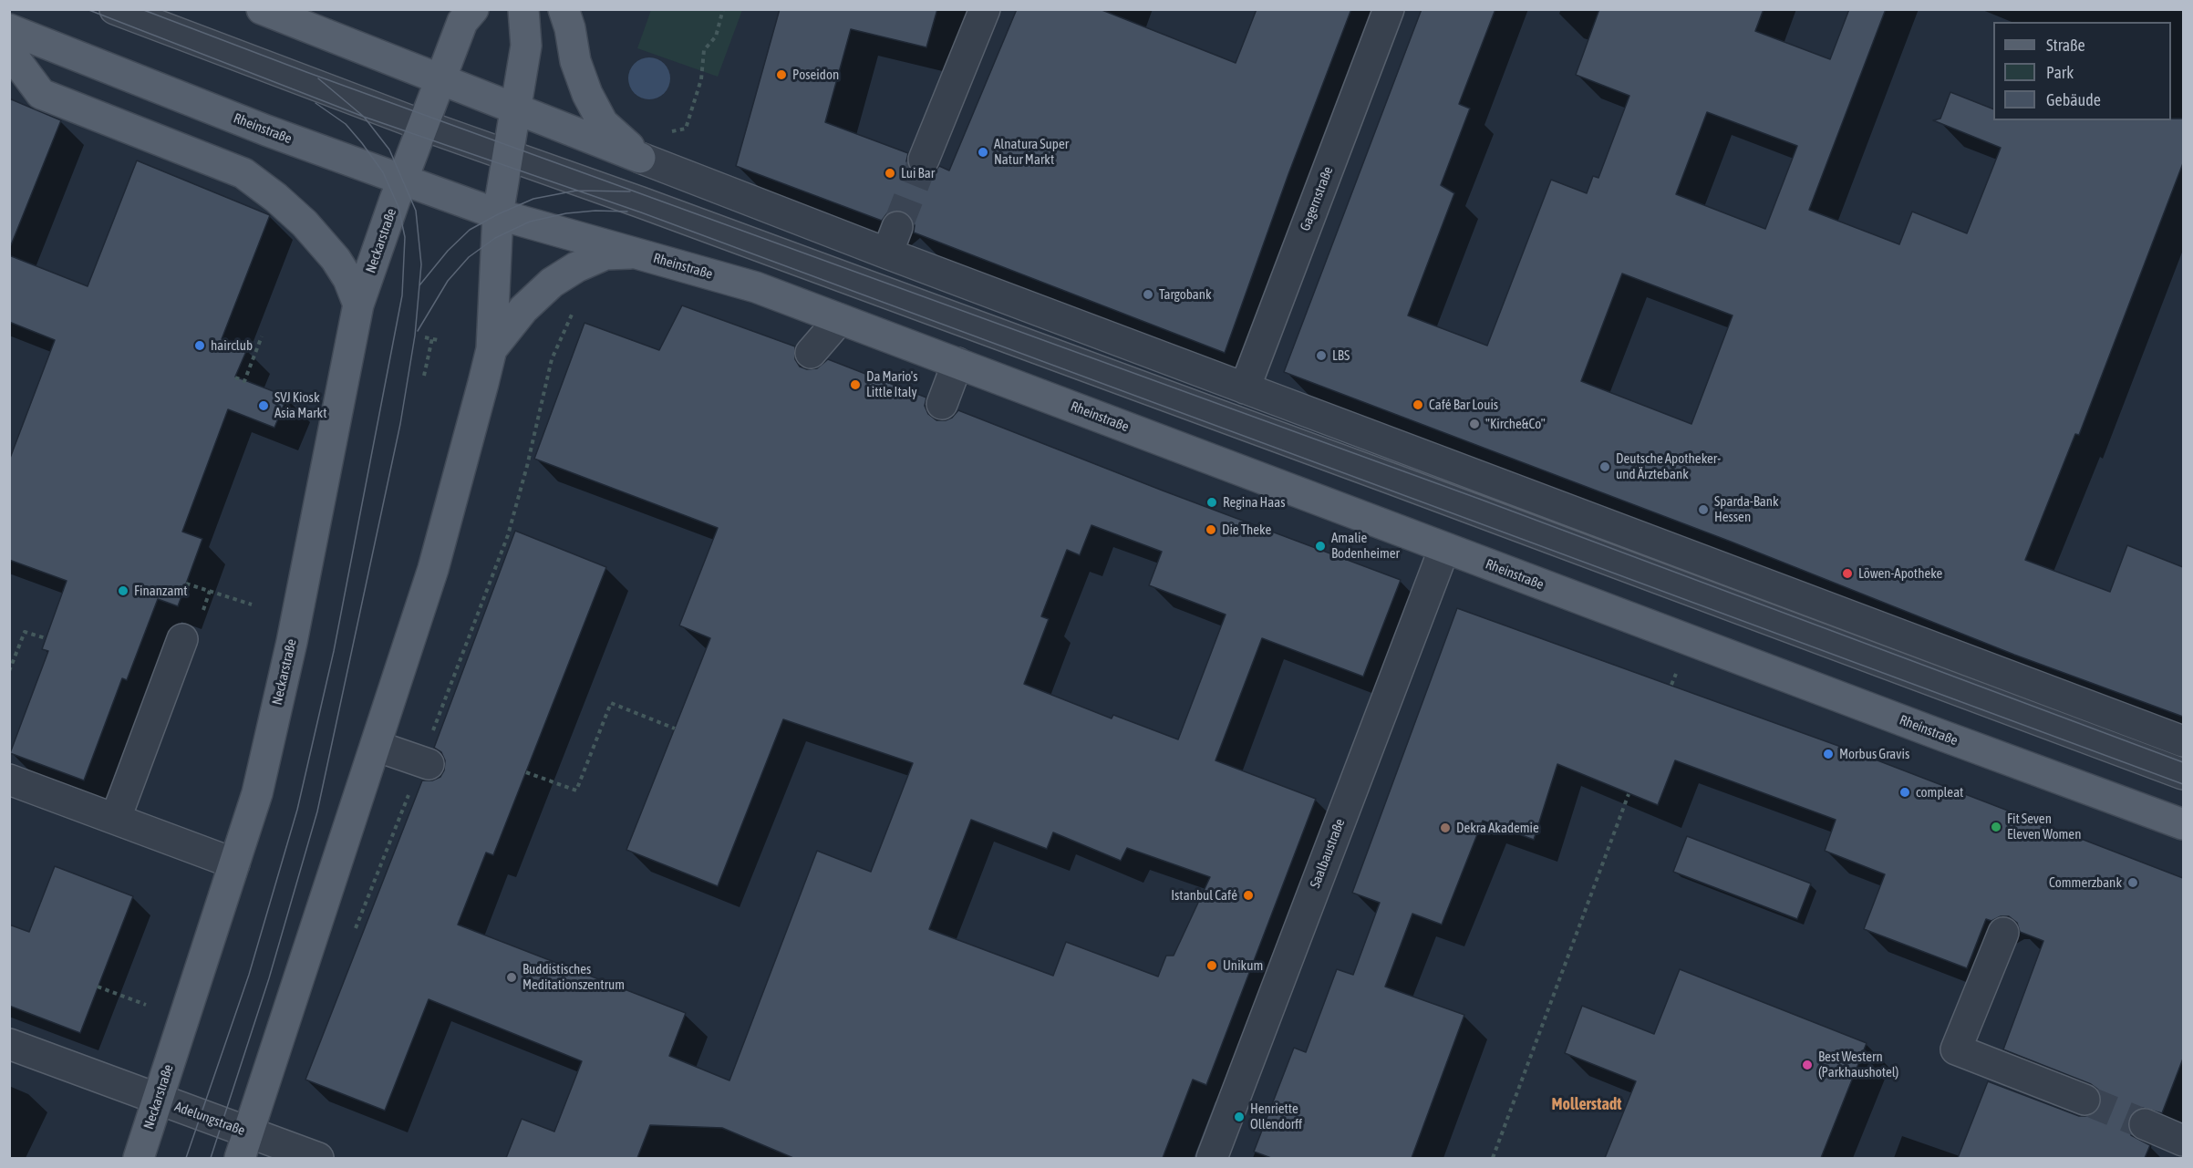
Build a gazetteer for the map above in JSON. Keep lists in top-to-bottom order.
{
  "streets": {
    "main road": ["Rheinstraße", "Neckarstraße"],
    "street": ["Gagernstraße", "Saalbaustraße", "Adelungstraße"]
  },
  "crossings": [
    ["Rheinstraße", "Neckarstraße"],
    ["Rheinstraße", "Saalbaustraße"],
    ["Neckarstraße", "Adelungstraße"]
  ],
  "districts": ["Mollerstadt"],
  "places": [
    "Poseidon",
    "Alnatura Super Natur Markt",
    "Lui Bar",
    "Targobank",
    "hairclub",
    "LBS",
    "Da Mario's Little Italy",
    "Café Bar Louis",
    "SVJ Kiosk Asia Markt",
    "\"Kirche&Co\"",
    "Deutsche Apotheker- und Ärztebank",
    "Regina Haas",
    "Sparda-Bank Hessen",
    "Die Theke",
    "Amalie Bodenheimer",
    "Löwen-Apotheke",
    "Finanzamt",
    "Morbus Gravis",
    "compleat",
    "Fit Seven Eleven Women",
    "Dekra Akademie",
    "Commerzbank",
    "Istanbul Café",
    "Unikum",
    "Buddistisches Meditationszentrum",
    "Best Western (Parkhaushotel)",
    "Henriette Ollendorff"
  ],
  "legend": ["Straße", "Park", "Gebäude"]
}
